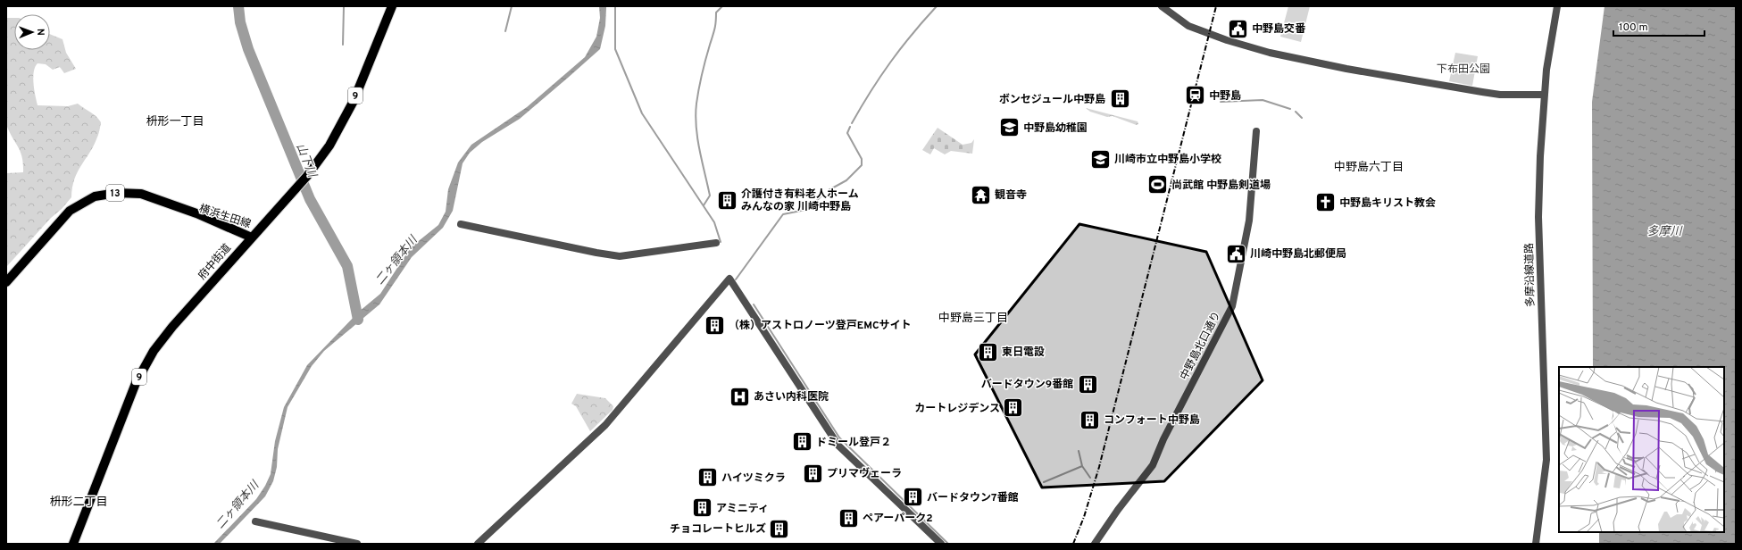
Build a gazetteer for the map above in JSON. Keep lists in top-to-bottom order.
{
  "streets": {
    "main road": [
      "9",
      "13",
      "横浜生田線",
      "府中街道"
    ],
    "street": ["多摩沿線道路", "中野島北口通り"]
  },
  "crossings": [
    ["横浜生田線", "府中街道"]
  ],
  "districts": [
    "枡形一丁目",
    "中野島六丁目",
    "中野島三丁目",
    "枡形二丁目"
  ],
  "water": ["山下川", "多摩川", "二ヶ領本川"],
  "parks": ["下布田公園"],
  "places": {
    "public building": ["中野島交番", "川崎中野島北郵便局"],
    "station": ["中野島"],
    "building": [
      "ボンセジュール中野島",
      "介護付き有料老人ホーム みんなの家 川崎中野島",
      "（株）アストロノーツ登戸EMCサイト",
      "東日電設",
      "バードタウン9番館",
      "カートレジデンス",
      "コンフォート中野島",
      "ドミール登戸２",
      "プリマヴェーラ",
      "ハイツミクラ",
      "バードタウン7番館",
      "アミニティ",
      "ペアーパーク2",
      "チョコレートヒルズ"
    ],
    "school or university": ["中野島幼稚園", "川崎市立中野島小学校"],
    "sports": ["尚武館 中野島剣道場"],
    "temple": ["観音寺"],
    "church": ["中野島キリスト教会"],
    "hospital": ["あさい内科医院"]
  },
  "scale_bar": "100 m",
  "north": "right"
}
